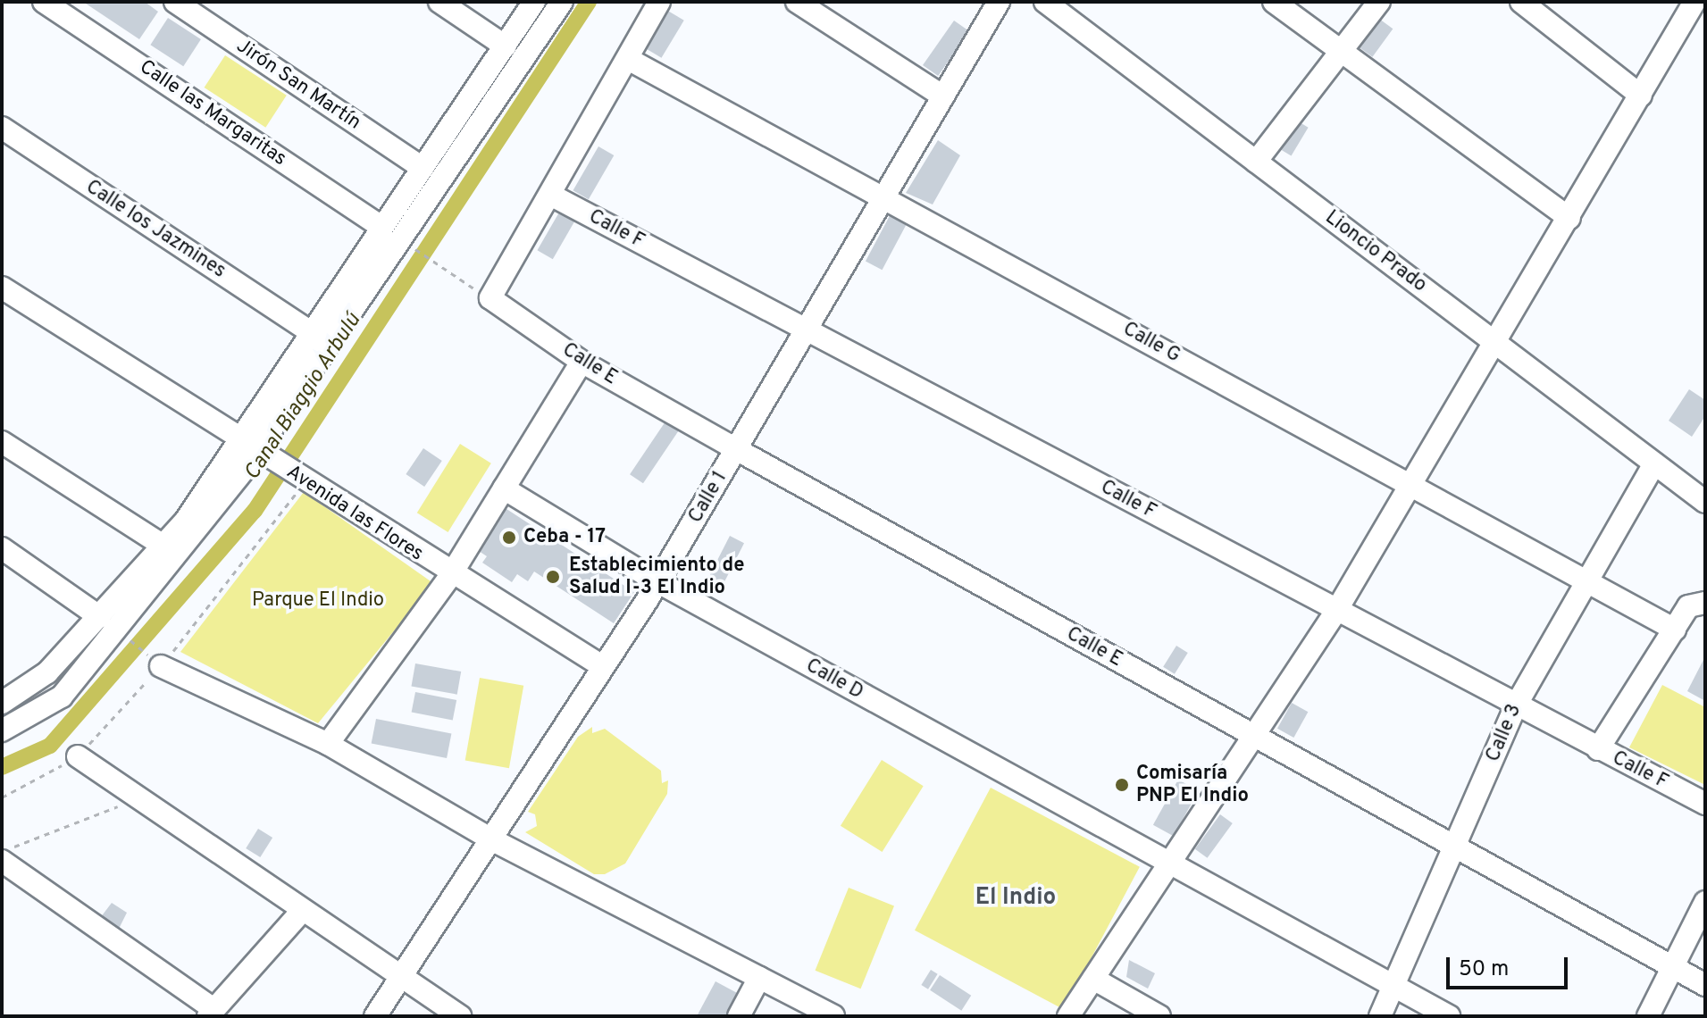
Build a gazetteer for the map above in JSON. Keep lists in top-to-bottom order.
{
  "streets": {
    "street": [
      "Jirón San Martín",
      "Calle las Margaritas",
      "Calle los Jazmines",
      "Calle F",
      "Lioncio Prado",
      "Calle G",
      "Calle E",
      "Calle 1",
      "Avenida las Flores",
      "Calle D",
      "Calle 3"
    ]
  },
  "crossings": [
    ["Calle F", "Calle 1"],
    ["Calle F", "Calle 3"],
    ["Lioncio Prado", "Calle 3"],
    ["Calle G", "Calle 1"],
    ["Calle G", "Calle 3"],
    ["Calle E", "Calle 1"],
    ["Calle E", "Calle 3"],
    ["Calle 1", "Avenida las Flores"],
    ["Calle 1", "Calle D"],
    ["Calle D", "Calle 3"]
  ],
  "districts": ["El Indio"],
  "water": ["Canal Biaggio Arbulú"],
  "parks": ["Parque El Indio"],
  "places": ["Ceba - 17", "Establecimiento de Salud I-3 El Indio", "Comisaría PNP El Indio"],
  "scale_bar": "50 m"
}
